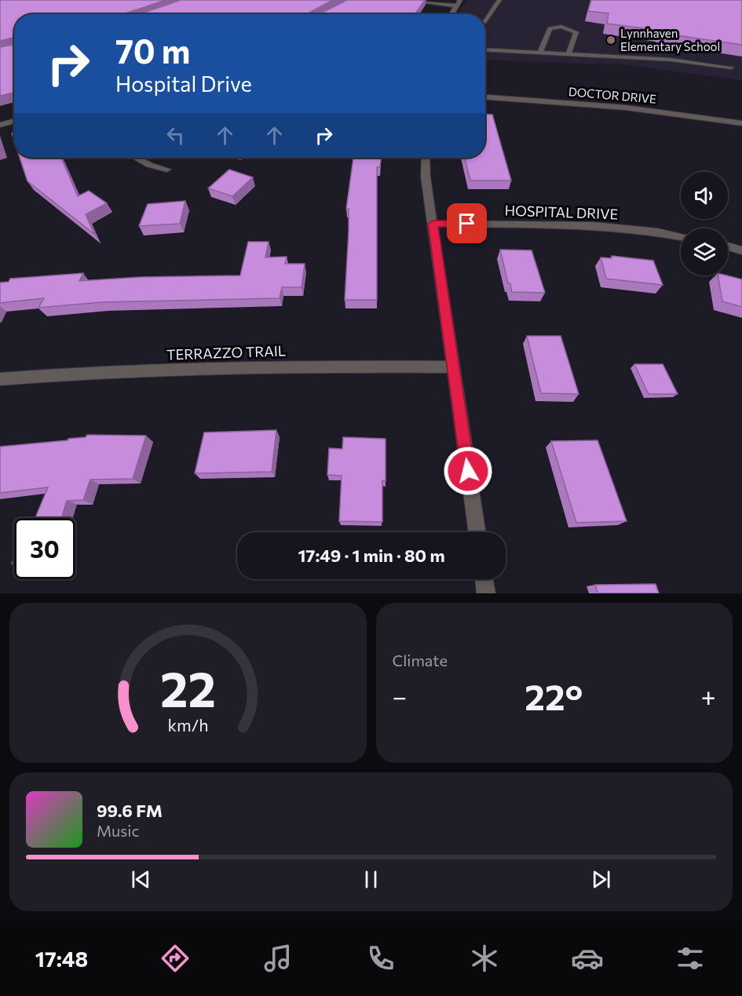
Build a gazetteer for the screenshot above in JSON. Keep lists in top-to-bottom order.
{
  "streets": {
    "street": ["DOCTOR DRIVE", "HOSPITAL DRIVE", "TERRAZZO TRAIL"]
  },
  "places": ["Lynnhaven Elementary School"],
  "page": {
    "turn": ["70 m", "Hospital Drive"],
    "limit": "30",
    "trip": "17:49 · 1 min · 80 m",
    "tile": "Climate",
    "heat": ["−", "22°", "+"],
    "song": ["99.6 FM", "Music"],
    "tabs": "17:48",
    "gauge": ["22", "km/h"]
  }
}
